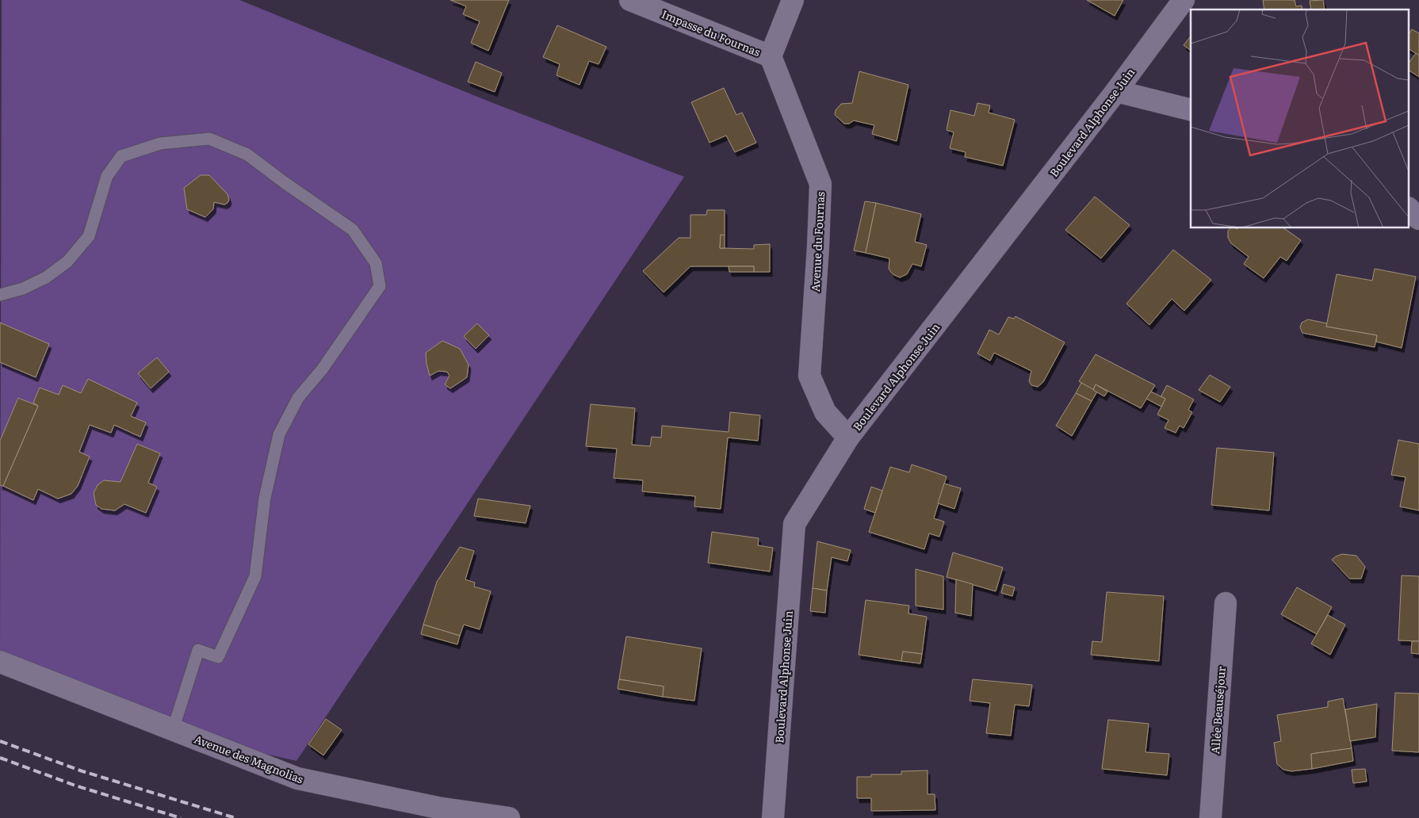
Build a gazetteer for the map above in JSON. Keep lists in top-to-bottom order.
{
  "streets": {
    "street": [
      "Impasse du Fournas",
      "Boulevard Alphonse Juin",
      "Avenue du Fournas",
      "Allée Beauséjour",
      "Avenue des Magnolias"
    ]
  },
  "crossings": [
    ["Impasse du Fournas", "Avenue du Fournas"],
    ["Boulevard Alphonse Juin", "Avenue du Fournas"]
  ]
}
